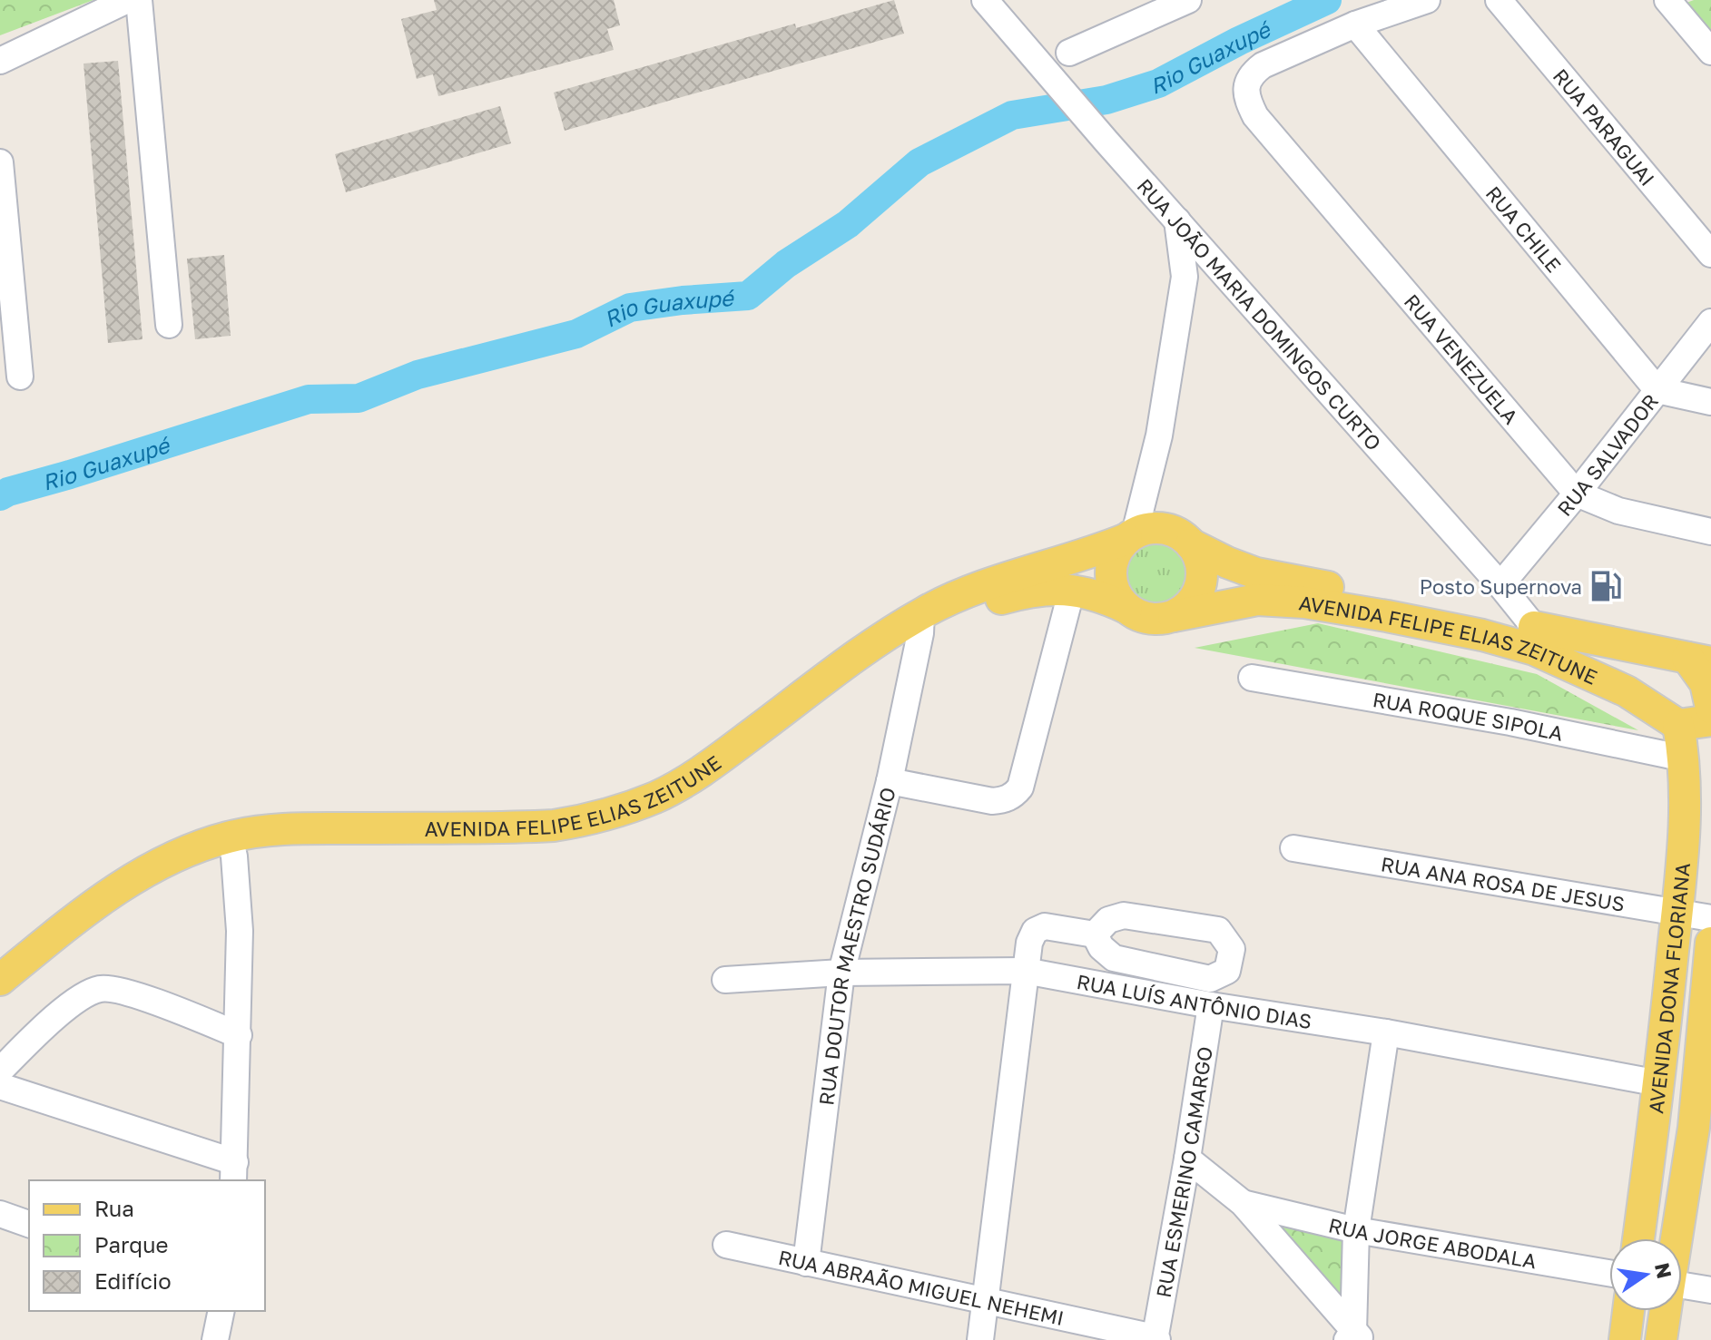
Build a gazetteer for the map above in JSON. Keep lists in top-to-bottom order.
{
  "streets": {
    "main road": ["AVENIDA FELIPE ELIAS ZEITUNE", "AVENIDA DONA FLORIANA"],
    "street": [
      "RUA PARAGUAI",
      "RUA CHILE",
      "RUA JOÃO MARIA DOMINGOS CURTO",
      "RUA VENEZUELA",
      "RUA SALVADOR",
      "RUA ROQUE SIPOLA",
      "RUA ANA ROSA DE JESUS",
      "RUA DOUTOR MAESTRO SUDÁRIO",
      "RUA LUÍS ANTÔNIO DIAS",
      "RUA ESMERINO CAMARGO",
      "RUA JORGE ABODALA",
      "RUA ABRAÃO MIGUEL NEHEMI"
    ]
  },
  "crossings": [
    ["RUA CHILE", "RUA VENEZUELA"],
    ["RUA CHILE", "RUA SALVADOR"],
    ["RUA JOÃO MARIA DOMINGOS CURTO", "RUA SALVADOR"],
    ["RUA JOÃO MARIA DOMINGOS CURTO", "AVENIDA FELIPE ELIAS ZEITUNE"],
    ["RUA VENEZUELA", "RUA SALVADOR"],
    ["AVENIDA FELIPE ELIAS ZEITUNE", "RUA DOUTOR MAESTRO SUDÁRIO"],
    ["AVENIDA FELIPE ELIAS ZEITUNE", "AVENIDA DONA FLORIANA"],
    ["RUA ROQUE SIPOLA", "AVENIDA DONA FLORIANA"],
    ["RUA ANA ROSA DE JESUS", "AVENIDA DONA FLORIANA"],
    ["RUA DOUTOR MAESTRO SUDÁRIO", "RUA LUÍS ANTÔNIO DIAS"],
    ["RUA DOUTOR MAESTRO SUDÁRIO", "RUA ABRAÃO MIGUEL NEHEMI"],
    ["AVENIDA DONA FLORIANA", "RUA LUÍS ANTÔNIO DIAS"],
    ["RUA LUÍS ANTÔNIO DIAS", "RUA ESMERINO CAMARGO"],
    ["RUA ESMERINO CAMARGO", "RUA ABRAÃO MIGUEL NEHEMI"]
  ],
  "water": ["Rio Guaxupé"],
  "places": {
    "fuel station": ["Posto Supernova"]
  },
  "legend": ["Rua", "Parque", "Edifício"],
  "north": "right"
}
